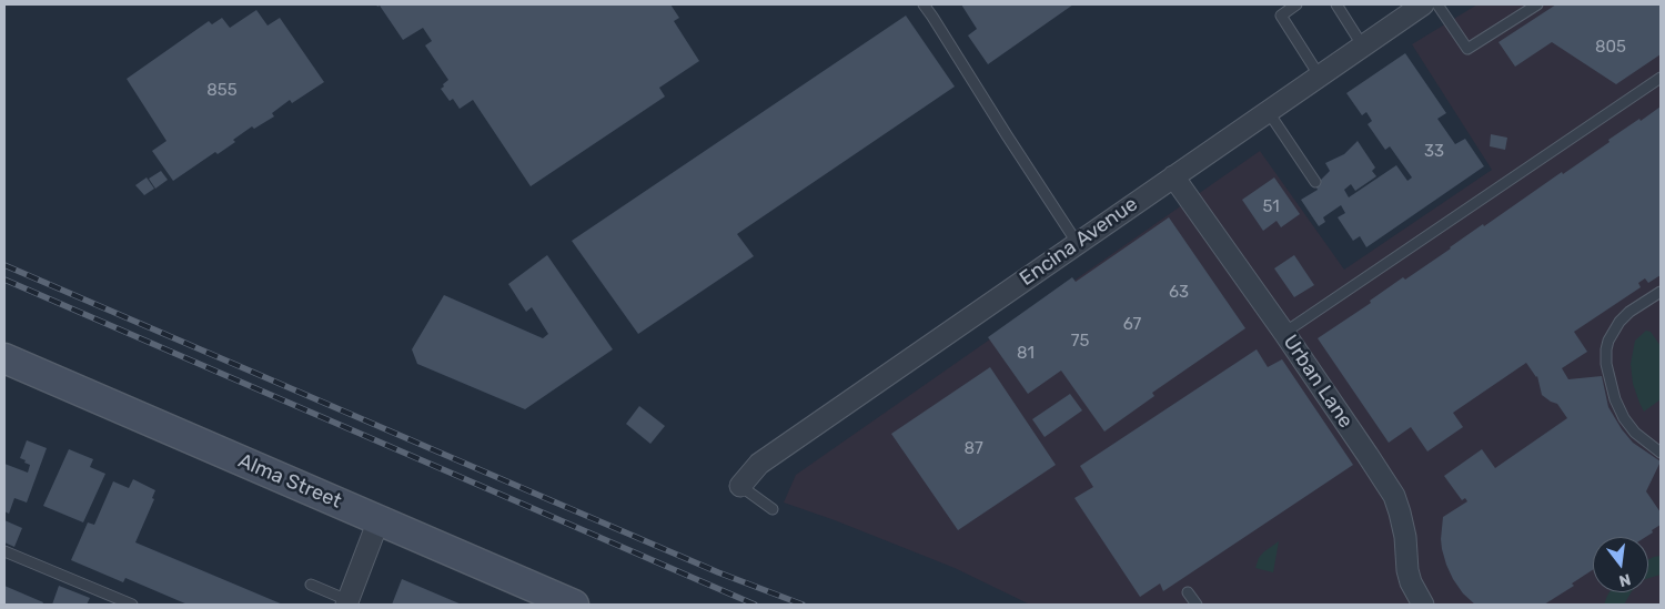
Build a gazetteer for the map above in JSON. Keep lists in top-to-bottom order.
{
  "streets": {
    "main road": ["Alma Street"],
    "street": ["Encina Avenue", "Urban Lane"]
  },
  "crossings": [
    ["Encina Avenue", "Urban Lane"]
  ],
  "house_numbers": [
    "805",
    "855",
    "33",
    "51",
    "63",
    "67",
    "75",
    "81",
    "87"
  ],
  "north": "bottom"
}
